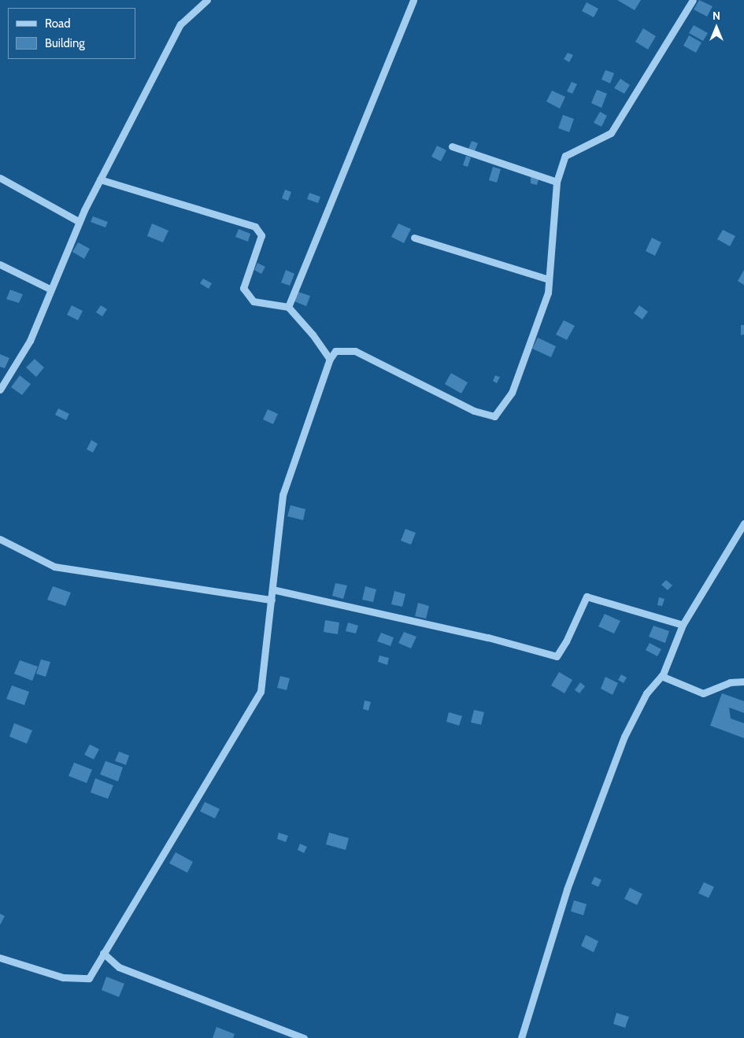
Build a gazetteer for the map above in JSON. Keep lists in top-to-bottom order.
{
  "legend": ["Road", "Building"],
  "north": "top"
}
